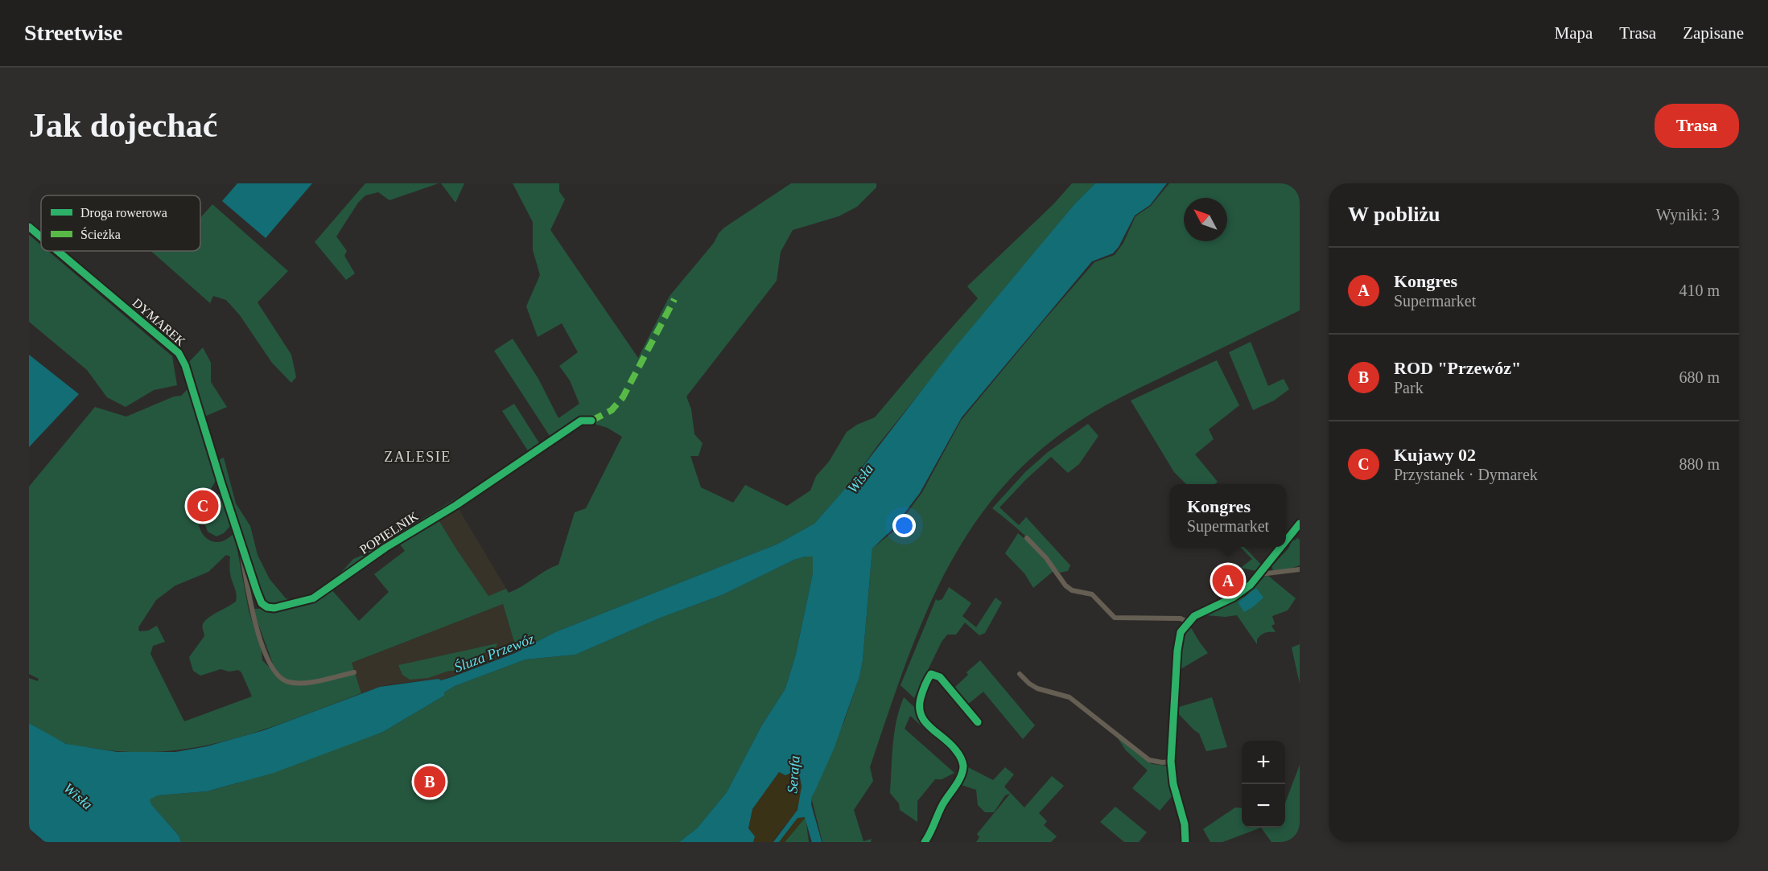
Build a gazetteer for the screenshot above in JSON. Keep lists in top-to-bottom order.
{
  "streets": {
    "street": ["DYMAREK", "POPIELNIK"]
  },
  "crossings": [
    ["DYMAREK", "POPIELNIK"]
  ],
  "districts": ["ZALESIE"],
  "water": ["Wisła", "Śluza Przewóz", "Serafa"],
  "legend": ["Droga rowerowa", "Ścieżka"],
  "north": "top left",
  "page": {
    "header": "Streetwise",
    "nav": ["Mapa", "Trasa", "Zapisane"],
    "buttons": "Trasa",
    "title": "Jak dojechać",
    "heading": ["W pobliżu", "Wyniki: 3"],
    "list": [
      {
        "mark": "A",
        "name": "Kongres",
        "note": "Supermarket",
        "value": "410 m"
      },
      {
        "mark": "B",
        "name": "ROD \"Przewóz\"",
        "note": "Park",
        "value": "680 m"
      },
      {
        "mark": "C",
        "name": "Kujawy 02",
        "note": "Przystanek · Dymarek",
        "value": "880 m"
      }
    ],
    "popup": ["Kongres", "Supermarket"],
    "pins": ["C", "A", "B"],
    "map_buttons": ["+", "−"]
  }
}
